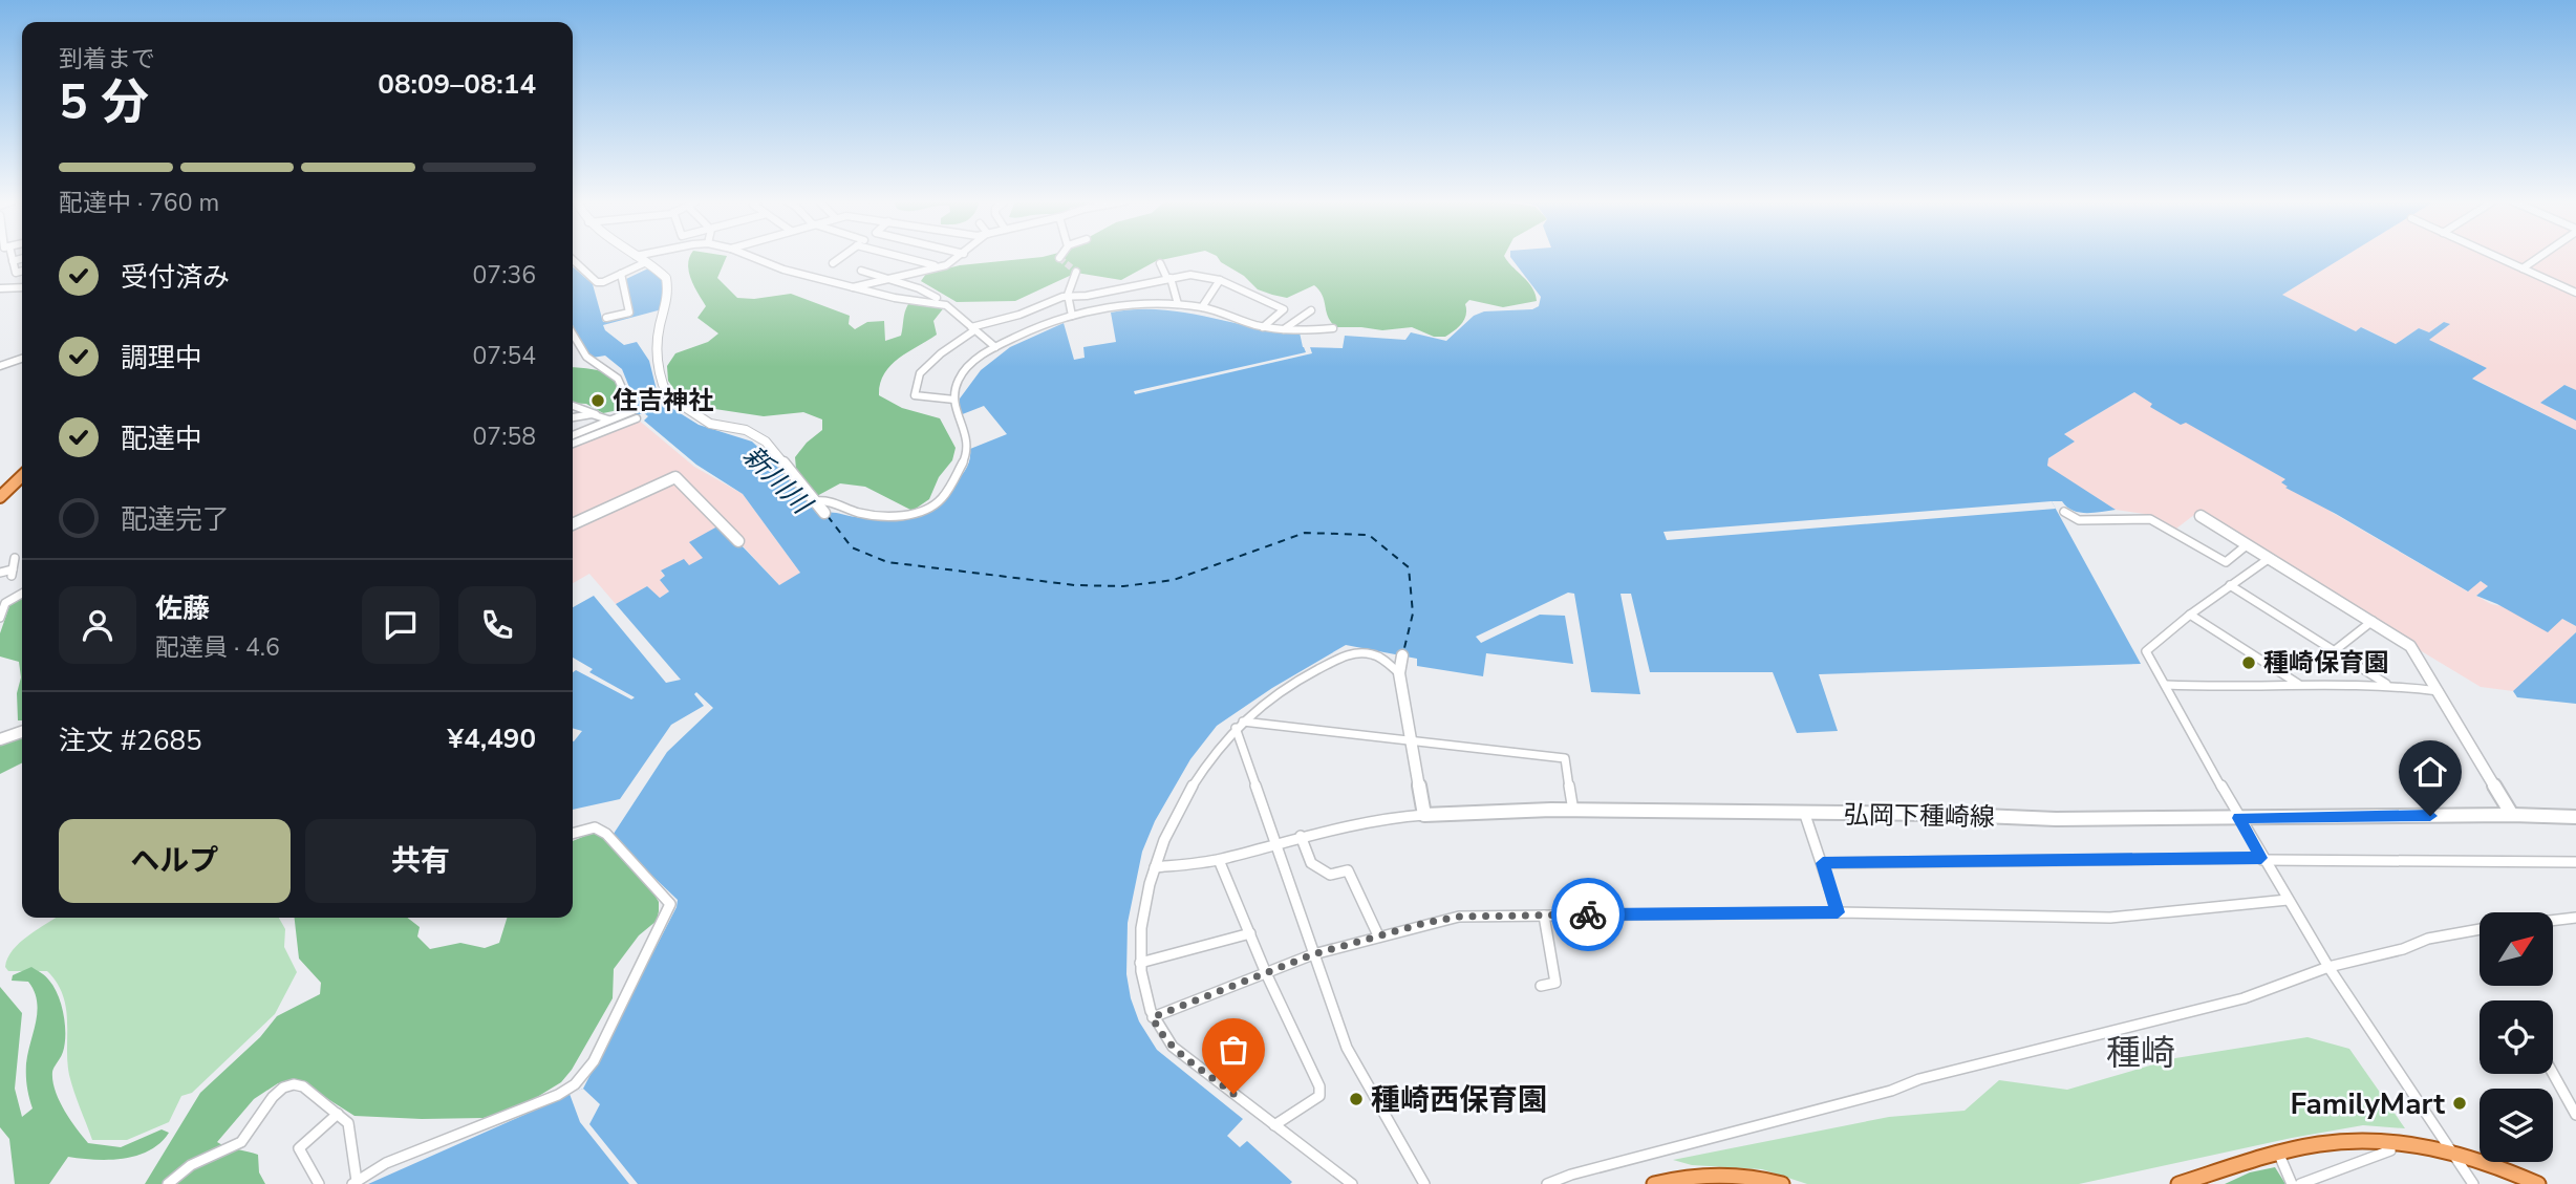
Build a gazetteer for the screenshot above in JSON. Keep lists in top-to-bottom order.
{
  "streets": {
    "main road": ["弘岡下種崎線"]
  },
  "districts": ["種崎"],
  "water": ["新川川"],
  "places": [
    "住吉神社",
    "種崎保育園",
    "種崎西保育園",
    "FamilyMart"
  ],
  "north": "top right",
  "page": {
    "heading": ["5 分", "到着まで", "08:09–08:14"],
    "panel": [
      "佐藤",
      "配達員 · 4.6",
      "注文 #2685",
      "¥4,490"
    ],
    "bar": "配達中 · 760 m",
    "list": [
      ["受付済み", "07:36"],
      ["調理中", "07:54"],
      ["配達中", "07:58"],
      "配達完了"
    ],
    "buttons": ["ヘルプ", "共有"]
  }
}
